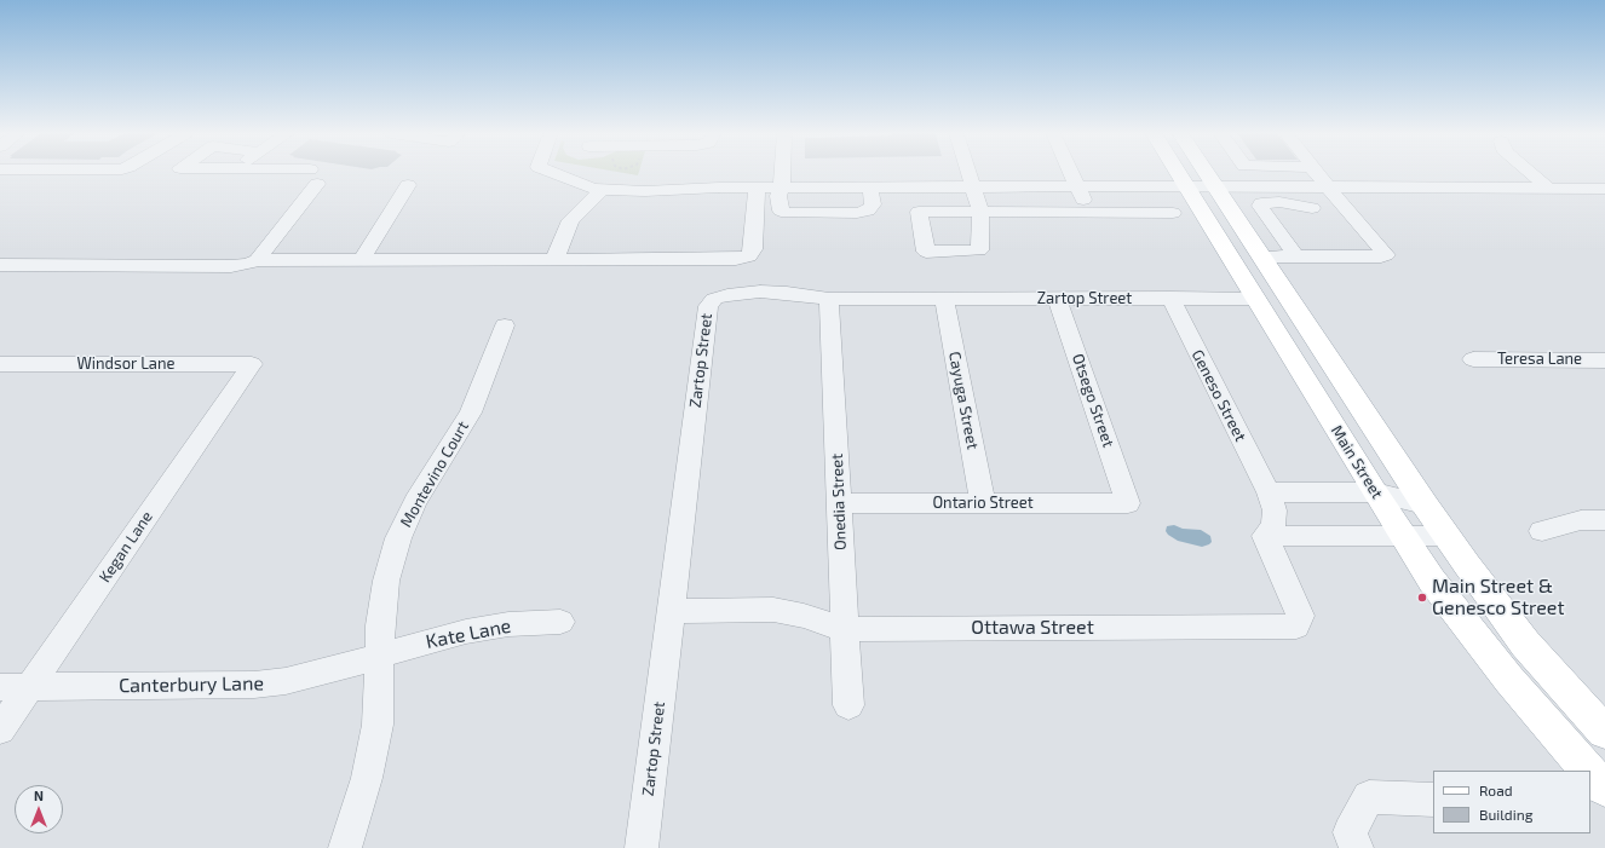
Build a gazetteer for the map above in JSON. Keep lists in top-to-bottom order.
{
  "streets": {
    "main road": ["Main Street"],
    "street": [
      "Zartop Street",
      "Teresa Lane",
      "Windsor Lane",
      "Geneso Street",
      "Cayuga Street",
      "Otsego Street",
      "Montevino Court",
      "Onedia Street",
      "Ontario Street",
      "Kegan Lane",
      "Ottawa Street",
      "Kate Lane",
      "Canterbury Lane"
    ]
  },
  "crossings": [
    ["Zartop Street", "Geneso Street"],
    ["Zartop Street", "Cayuga Street"],
    ["Zartop Street", "Otsego Street"],
    ["Zartop Street", "Main Street"],
    ["Zartop Street", "Onedia Street"],
    ["Zartop Street", "Ottawa Street"],
    ["Windsor Lane", "Kegan Lane"],
    ["Geneso Street", "Ottawa Street"],
    ["Cayuga Street", "Ontario Street"],
    ["Otsego Street", "Ontario Street"],
    ["Montevino Court", "Kate Lane"],
    ["Montevino Court", "Canterbury Lane"],
    ["Onedia Street", "Ontario Street"],
    ["Onedia Street", "Ottawa Street"],
    ["Kegan Lane", "Canterbury Lane"],
    ["Kate Lane", "Canterbury Lane"]
  ],
  "places": ["Main Street & Genesco Street"],
  "legend": ["Road", "Building"],
  "north": "top"
}
